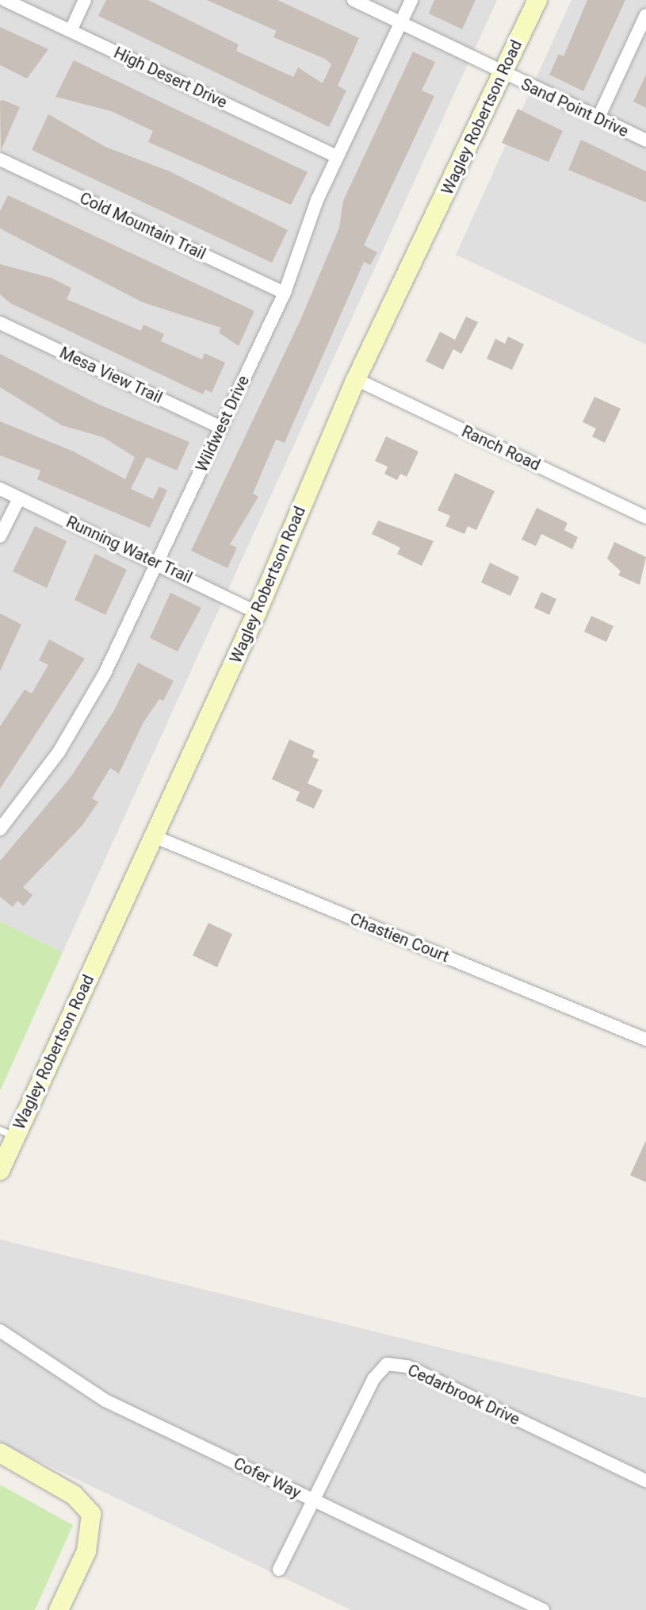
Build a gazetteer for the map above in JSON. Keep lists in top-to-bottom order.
{
  "streets": {
    "street": [
      "High Desert Drive",
      "Sand Point Drive",
      "Wagley Robertson Road",
      "Cold Mountain Trail",
      "Mesa View Trail",
      "Wildwest Drive",
      "Ranch Road",
      "Running Water Trail",
      "Chastien Court",
      "Cedarbrook Drive",
      "Cofer Way"
    ]
  },
  "crossings": [
    ["High Desert Drive", "Wildwest Drive"],
    ["Sand Point Drive", "Wagley Robertson Road"],
    ["Sand Point Drive", "Wildwest Drive"],
    ["Wagley Robertson Road", "Ranch Road"],
    ["Wagley Robertson Road", "Running Water Trail"],
    ["Wagley Robertson Road", "Chastien Court"],
    ["Cold Mountain Trail", "Wildwest Drive"],
    ["Mesa View Trail", "Wildwest Drive"],
    ["Wildwest Drive", "Running Water Trail"],
    ["Cedarbrook Drive", "Cofer Way"]
  ]
}
